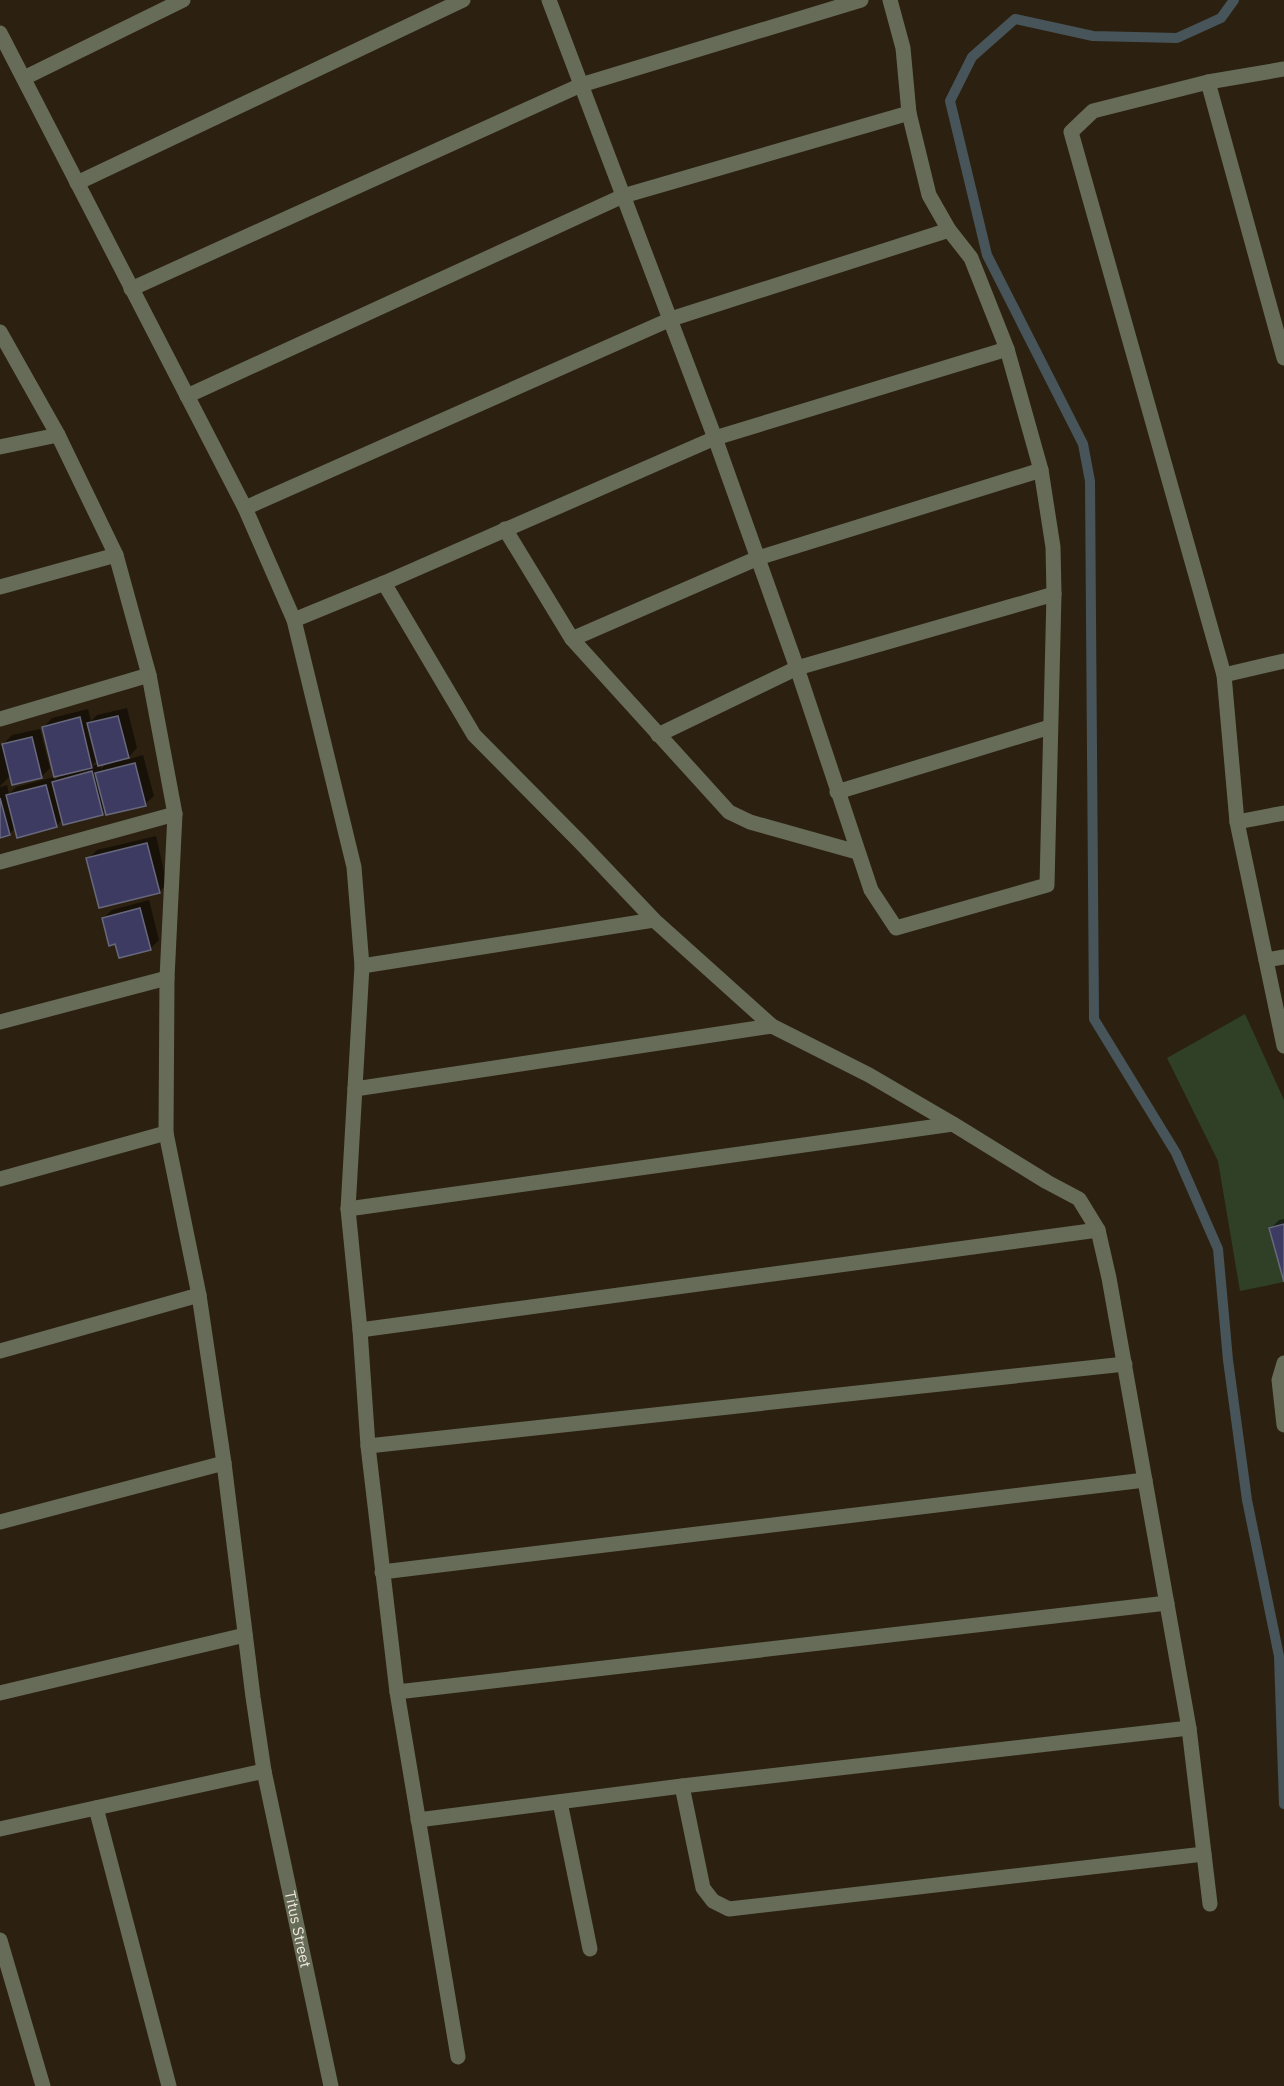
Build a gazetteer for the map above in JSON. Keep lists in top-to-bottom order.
{
  "streets": {
    "street": ["Titus Street"]
  }
}
